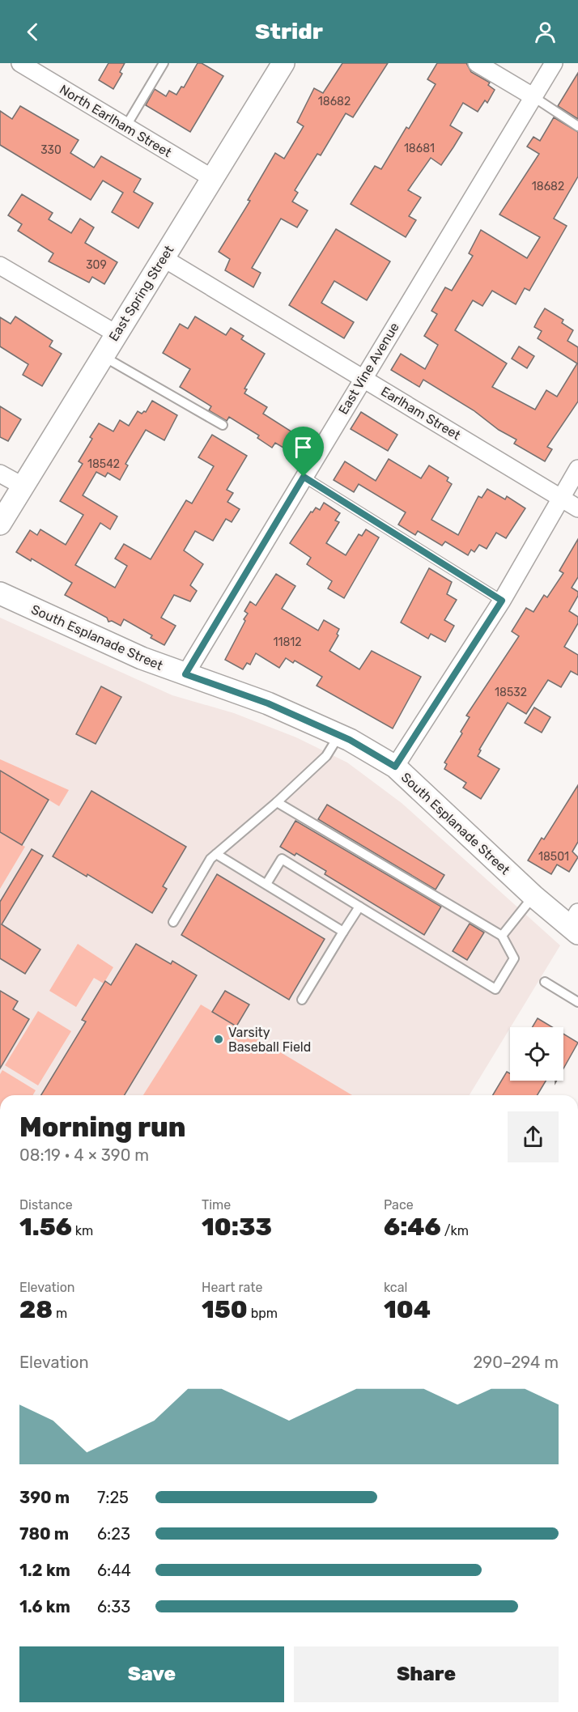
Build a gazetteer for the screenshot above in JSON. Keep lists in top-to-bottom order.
{
  "streets": {
    "street": [
      "North Earlham Street",
      "East Spring Street",
      "East Vine Avenue",
      "Earlham Street",
      "South Esplanade Street"
    ]
  },
  "crossings": [
    ["North Earlham Street", "East Spring Street"],
    ["East Spring Street", "Earlham Street"],
    ["East Vine Avenue", "Earlham Street"],
    ["East Vine Avenue", "South Esplanade Street"]
  ],
  "places": ["Varsity Baseball Field"],
  "house_numbers": [
    "18682",
    "18681",
    "330",
    "18682",
    "309",
    "18542",
    "11812",
    "18532",
    "18501"
  ],
  "page": {
    "header": "Stridr",
    "heading": ["Morning run", "08:19 · 4 × 390 m"],
    "stats": [
      ["Distance", "1.56 km"],
      ["Time", "10:33"],
      ["Pace", "6:46 /km"],
      ["Elevation", "28 m"],
      ["Heart rate", "150 bpm"],
      ["kcal", "104"]
    ],
    "chart": ["Elevation", "290–294 m"],
    "list": [
      {
        "name": "390 m",
        "note": "7:25"
      },
      {
        "name": "780 m",
        "note": "6:23"
      },
      {
        "name": "1.2 km",
        "note": "6:44"
      },
      {
        "name": "1.6 km",
        "note": "6:33"
      }
    ],
    "buttons": ["Save", "Share"]
  }
}
